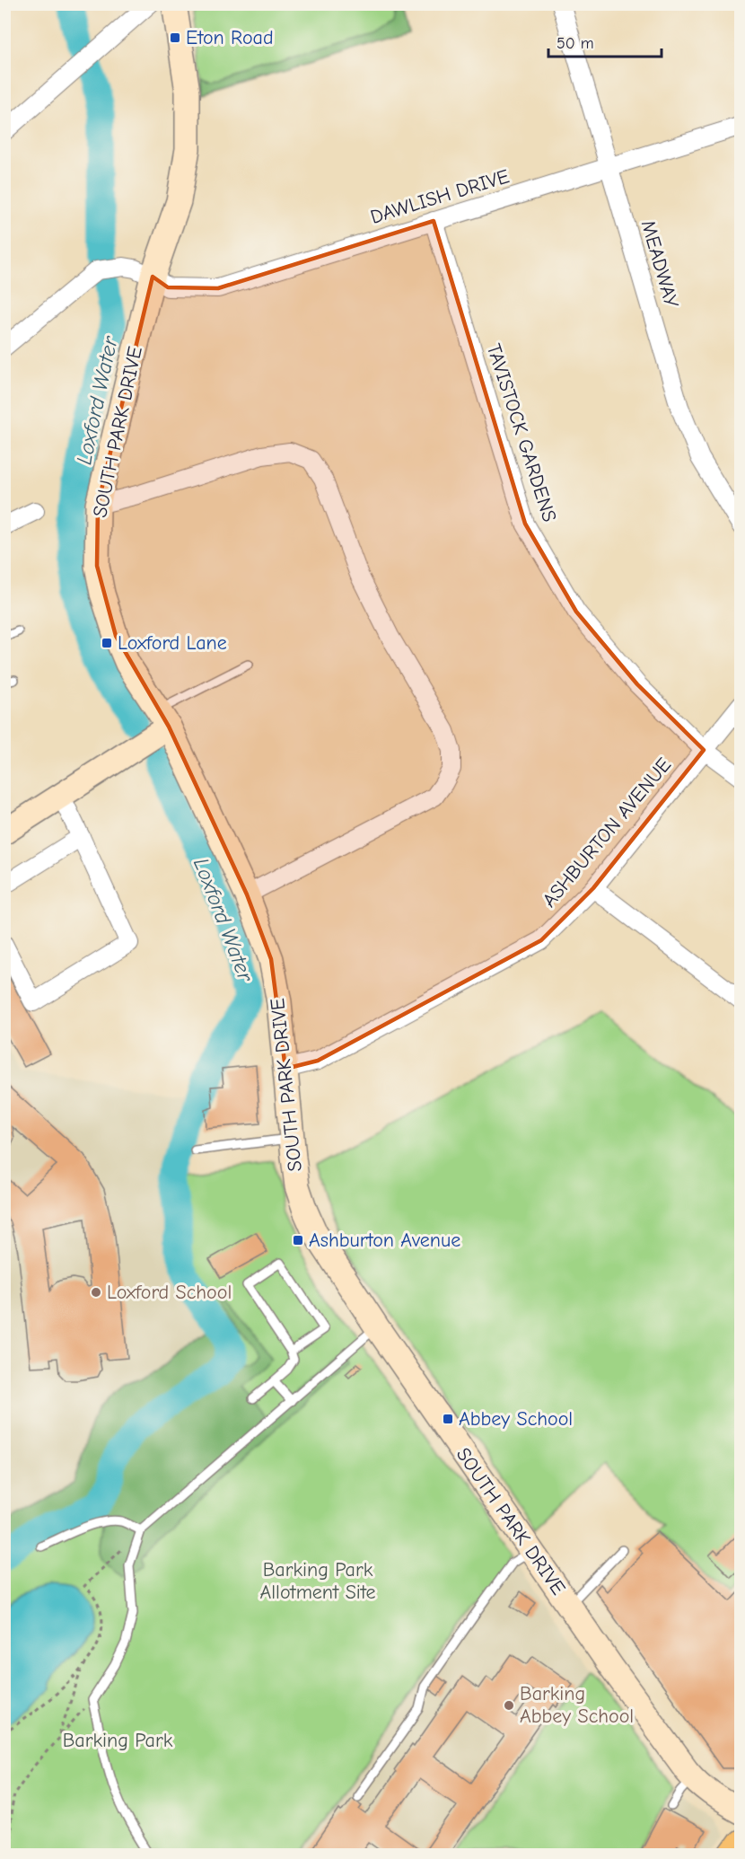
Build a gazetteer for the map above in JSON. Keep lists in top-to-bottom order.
{
  "streets": {
    "street": [
      "DAWLISH DRIVE",
      "MEADWAY",
      "SOUTH PARK DRIVE",
      "TAVISTOCK GARDENS",
      "ASHBURTON AVENUE"
    ]
  },
  "crossings": [
    ["DAWLISH DRIVE", "MEADWAY"],
    ["DAWLISH DRIVE", "SOUTH PARK DRIVE"],
    ["DAWLISH DRIVE", "TAVISTOCK GARDENS"],
    ["SOUTH PARK DRIVE", "ASHBURTON AVENUE"],
    ["TAVISTOCK GARDENS", "ASHBURTON AVENUE"]
  ],
  "water": ["Loxford Water"],
  "parks": ["Barking Park Allotment Site", "Barking Park"],
  "places": {
    "transit": [
      "Eton Road",
      "Loxford Lane",
      "Ashburton Avenue",
      "Abbey School"
    ],
    "other": ["Loxford School", "Barking Abbey School"]
  },
  "scale_bar": "50 m"
}
